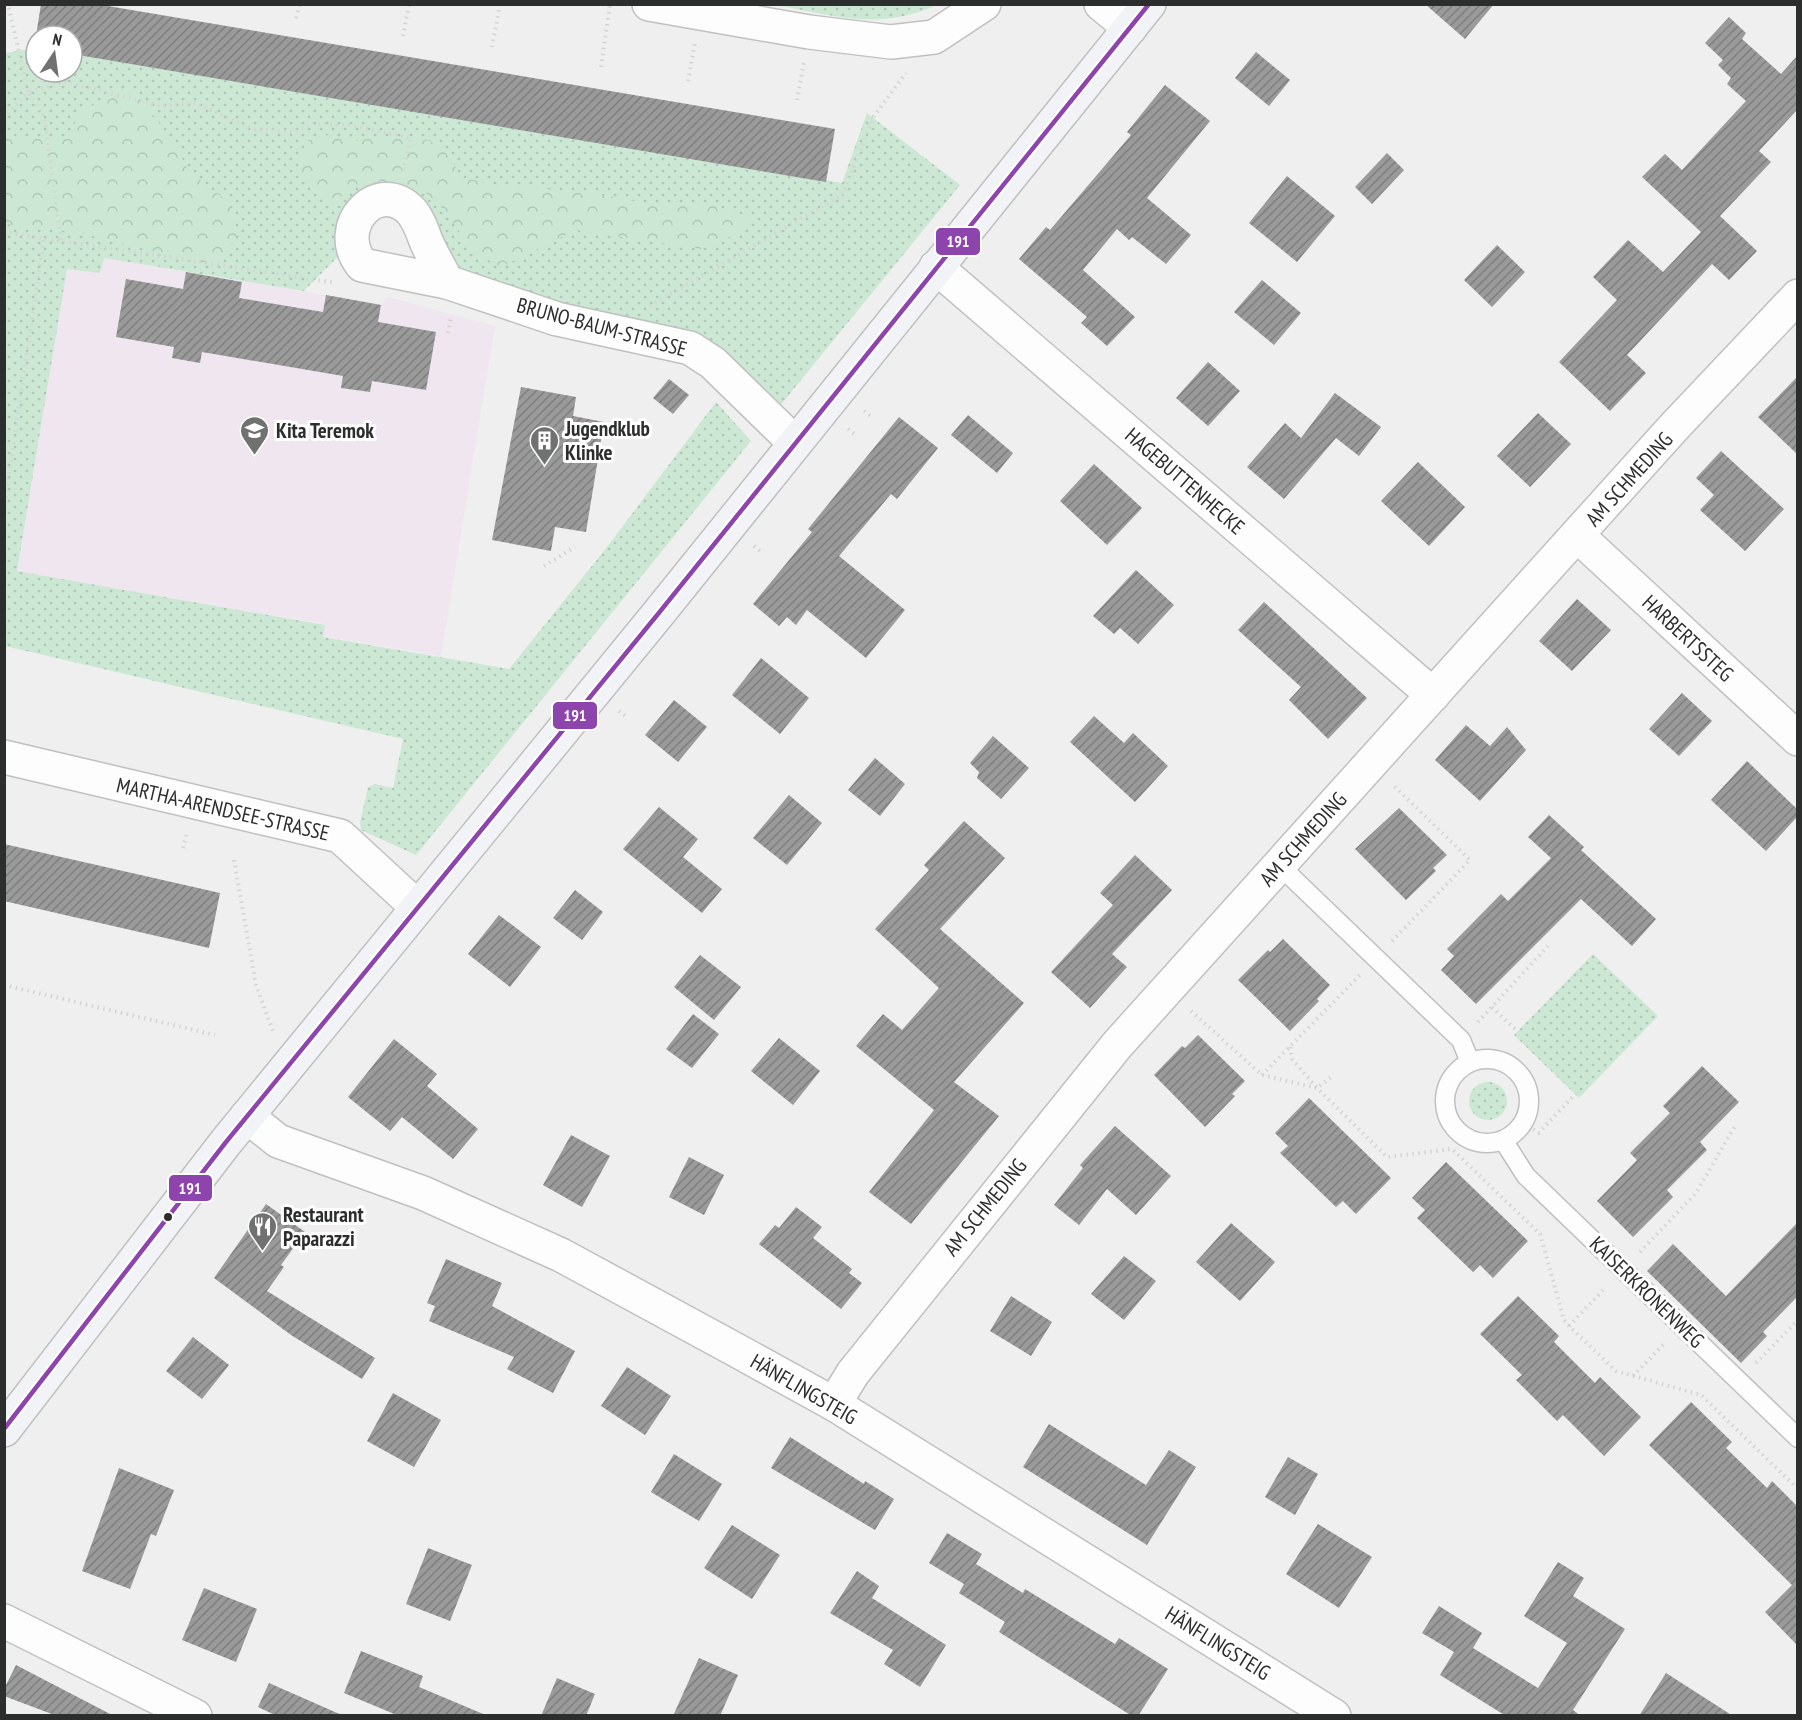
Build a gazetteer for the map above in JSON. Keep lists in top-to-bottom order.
{
  "streets": {
    "street": [
      "BRUNO-BAUM-STRASSE",
      "AM SCHMEDING",
      "HAGEBUTTENHECKE",
      "HARBERTSSTEG",
      "MARTHA-ARENDSEE-STRASSE",
      "HÄNFLINGSTEIG"
    ],
    "lane": ["KAISERKRONENWEG"]
  },
  "crossings": [
    ["AM SCHMEDING", "HAGEBUTTENHECKE"],
    ["AM SCHMEDING", "HARBERTSSTEG"],
    ["AM SCHMEDING", "HÄNFLINGSTEIG"]
  ],
  "places": {
    "school or university": ["Kita Teremok"],
    "building": ["Jugendklub Klinke"],
    "restaurant": ["Restaurant Paparazzi"]
  },
  "lines": ["transit line 191"],
  "north": "top"
}
